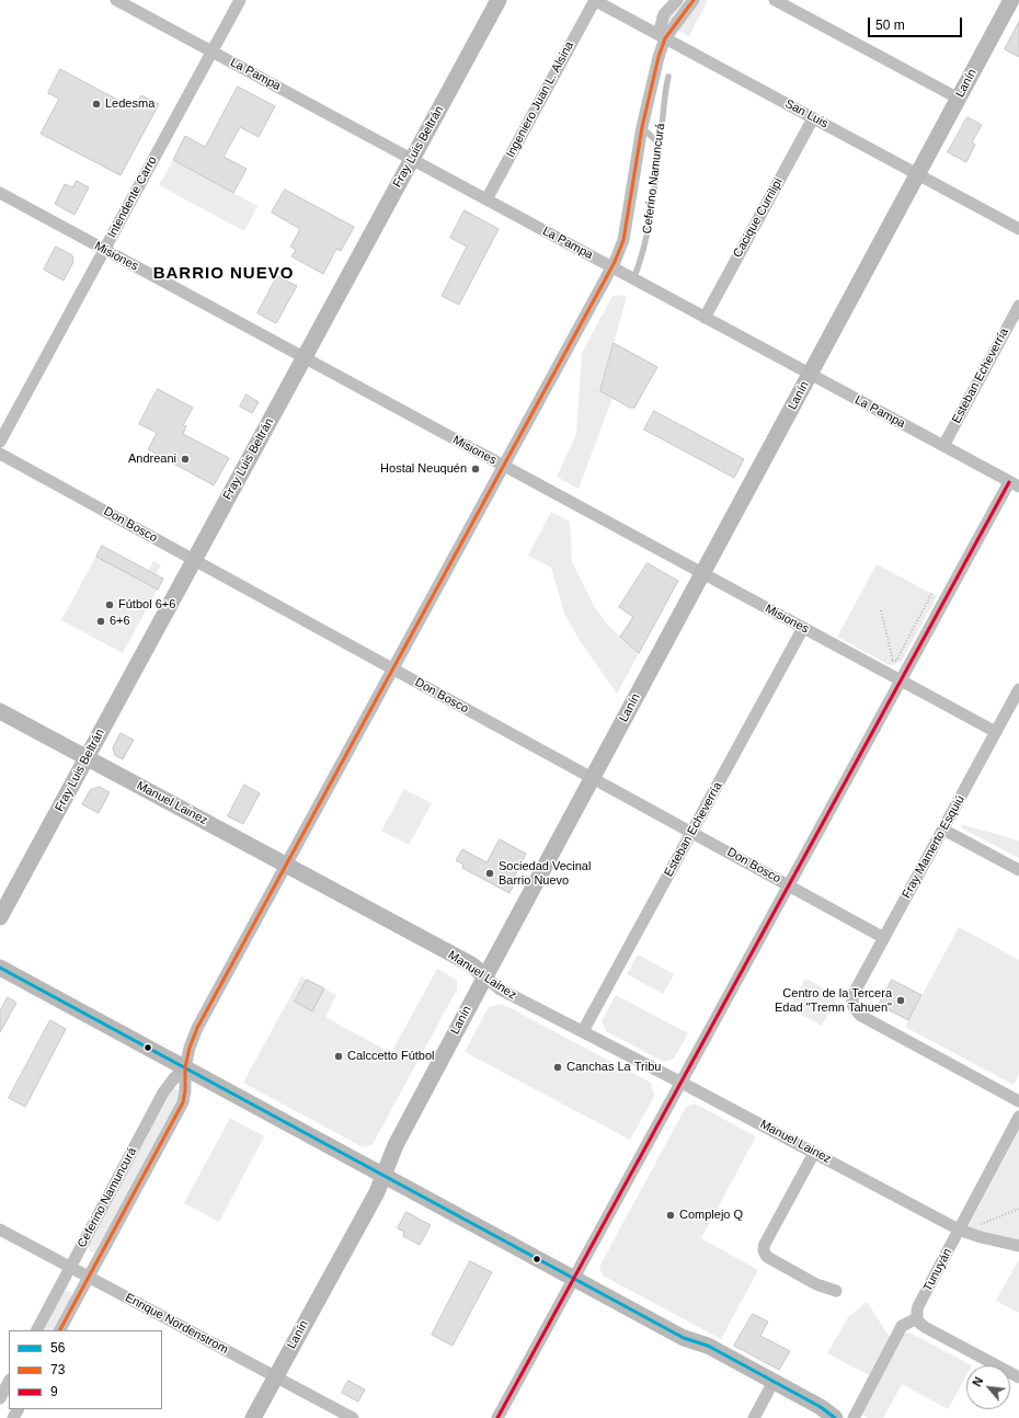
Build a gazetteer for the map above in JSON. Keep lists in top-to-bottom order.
{
  "streets": {
    "street": [
      "La Pampa",
      "Lanín",
      "Ingeniero Juan L. Alsina",
      "San Luis",
      "Fray Luis Beltrán",
      "Ceferino Namuncurá",
      "Intendente Carro",
      "Cacique Currilipi",
      "Misiones",
      "Esteban Echeverría",
      "Don Bosco",
      "Manuel Lainez",
      "Fray Mamerto Esquiú",
      "Tunuyán",
      "Enrique Nordenstrom"
    ]
  },
  "crossings": [
    ["La Pampa", "Lanín"],
    ["La Pampa", "Ingeniero Juan L. Alsina"],
    ["La Pampa", "Fray Luis Beltrán"],
    ["La Pampa", "Ceferino Namuncurá"],
    ["La Pampa", "Intendente Carro"],
    ["La Pampa", "Cacique Currilipi"],
    ["La Pampa", "Esteban Echeverría"],
    ["Lanín", "San Luis"],
    ["Lanín", "Misiones"],
    ["Lanín", "Don Bosco"],
    ["Lanín", "Manuel Lainez"],
    ["Lanín", "Enrique Nordenstrom"],
    ["Ingeniero Juan L. Alsina", "San Luis"],
    ["San Luis", "Ceferino Namuncurá"],
    ["San Luis", "Cacique Currilipi"],
    ["Fray Luis Beltrán", "Misiones"],
    ["Fray Luis Beltrán", "Don Bosco"],
    ["Fray Luis Beltrán", "Manuel Lainez"],
    ["Ceferino Namuncurá", "Misiones"],
    ["Ceferino Namuncurá", "Don Bosco"],
    ["Ceferino Namuncurá", "Manuel Lainez"],
    ["Ceferino Namuncurá", "Enrique Nordenstrom"],
    ["Intendente Carro", "Misiones"],
    ["Misiones", "Esteban Echeverría"],
    ["Misiones", "Fray Mamerto Esquiú"],
    ["Esteban Echeverría", "Don Bosco"],
    ["Esteban Echeverría", "Manuel Lainez"],
    ["Don Bosco", "Fray Mamerto Esquiú"],
    ["Manuel Lainez", "Tunuyán"]
  ],
  "districts": ["BARRIO NUEVO"],
  "places": [
    "Ledesma",
    "Andreani",
    "Hostal Neuquén",
    "Fútbol 6+6",
    "6+6",
    "Sociedad Vecinal Barrio Nuevo",
    "Centro de la Tercera Edad \"Tremn Tahuen\"",
    "Calccetto Fútbol",
    "Canchas La Tribu",
    "Complejo Q"
  ],
  "lines": ["transit line 73", "transit line 9", "transit line 56"],
  "legend": ["56", "73", "9"],
  "scale_bar": "50 m",
  "north": "top left"
}
